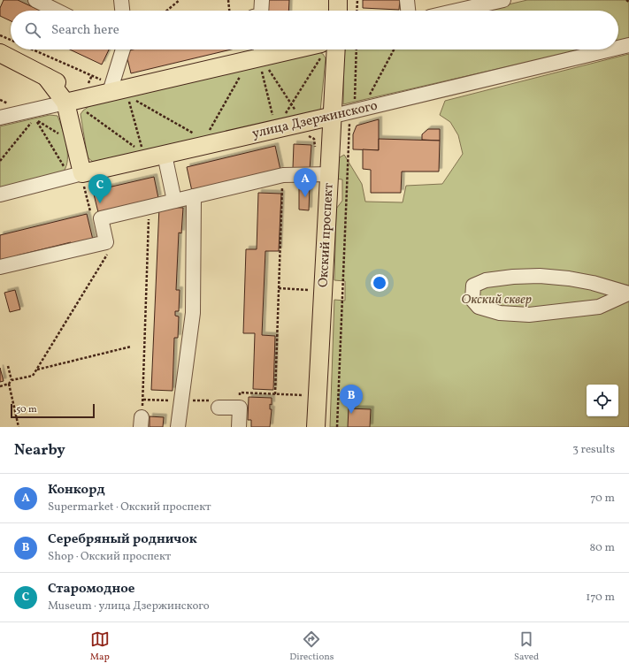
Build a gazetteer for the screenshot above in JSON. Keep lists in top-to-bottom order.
{
  "streets": {
    "main road": ["улица Дзержинского", "Окский проспект"]
  },
  "crossings": [
    ["улица Дзержинского", "Окский проспект"]
  ],
  "parks": ["Окский сквер"],
  "scale_bar": "50 m",
  "page": {
    "search": "Search here",
    "pins": ["A", "C", "B"],
    "scale": "50 m",
    "heading": ["Nearby", "3 results"],
    "list": [
      {
        "mark": "A",
        "name": "Конкорд",
        "note": "Supermarket · Окский проспект",
        "value": "70 m"
      },
      {
        "mark": "B",
        "name": "Серебряный родничок",
        "note": "Shop · Окский проспект",
        "value": "80 m"
      },
      {
        "mark": "C",
        "name": "Старомодное",
        "note": "Museum · улица Дзержинского",
        "value": "170 m"
      }
    ],
    "nav": ["Map", "Directions", "Saved"]
  }
}
